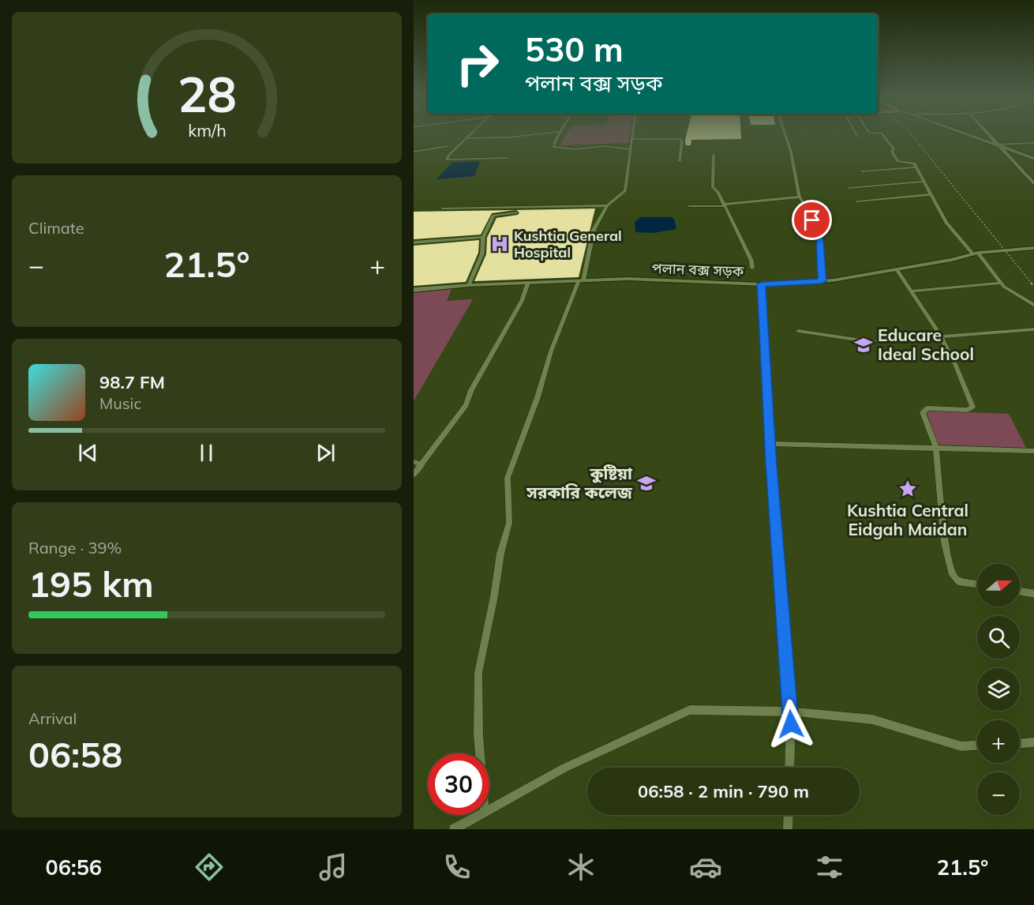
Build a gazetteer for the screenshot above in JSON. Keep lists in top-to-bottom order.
{
  "streets": {
    "main road": ["পলান বক্স সড়ক"]
  },
  "places": {
    "hospital": ["Kushtia General Hospital"],
    "school or university": ["Educare Ideal School", "কুষ্টিয়া সরকারি কলেজ"],
    "place": ["Kushtia Central Eidgah Maidan"]
  },
  "north": "right",
  "page": {
    "turn": ["530 m", "পলান বক্স সড়ক"],
    "tile": [
      "Climate",
      ["Range · 39%", "195 km"],
      ["Arrival", "06:58"]
    ],
    "heat": ["−", "21.5°", "+"],
    "song": ["98.7 FM", "Music"],
    "map_buttons": ["+", "−"],
    "limit": "30",
    "trip": "06:58 · 2 min · 790 m",
    "tabs": ["06:56", "21.5°"],
    "gauge": ["28", "km/h"]
  }
}
